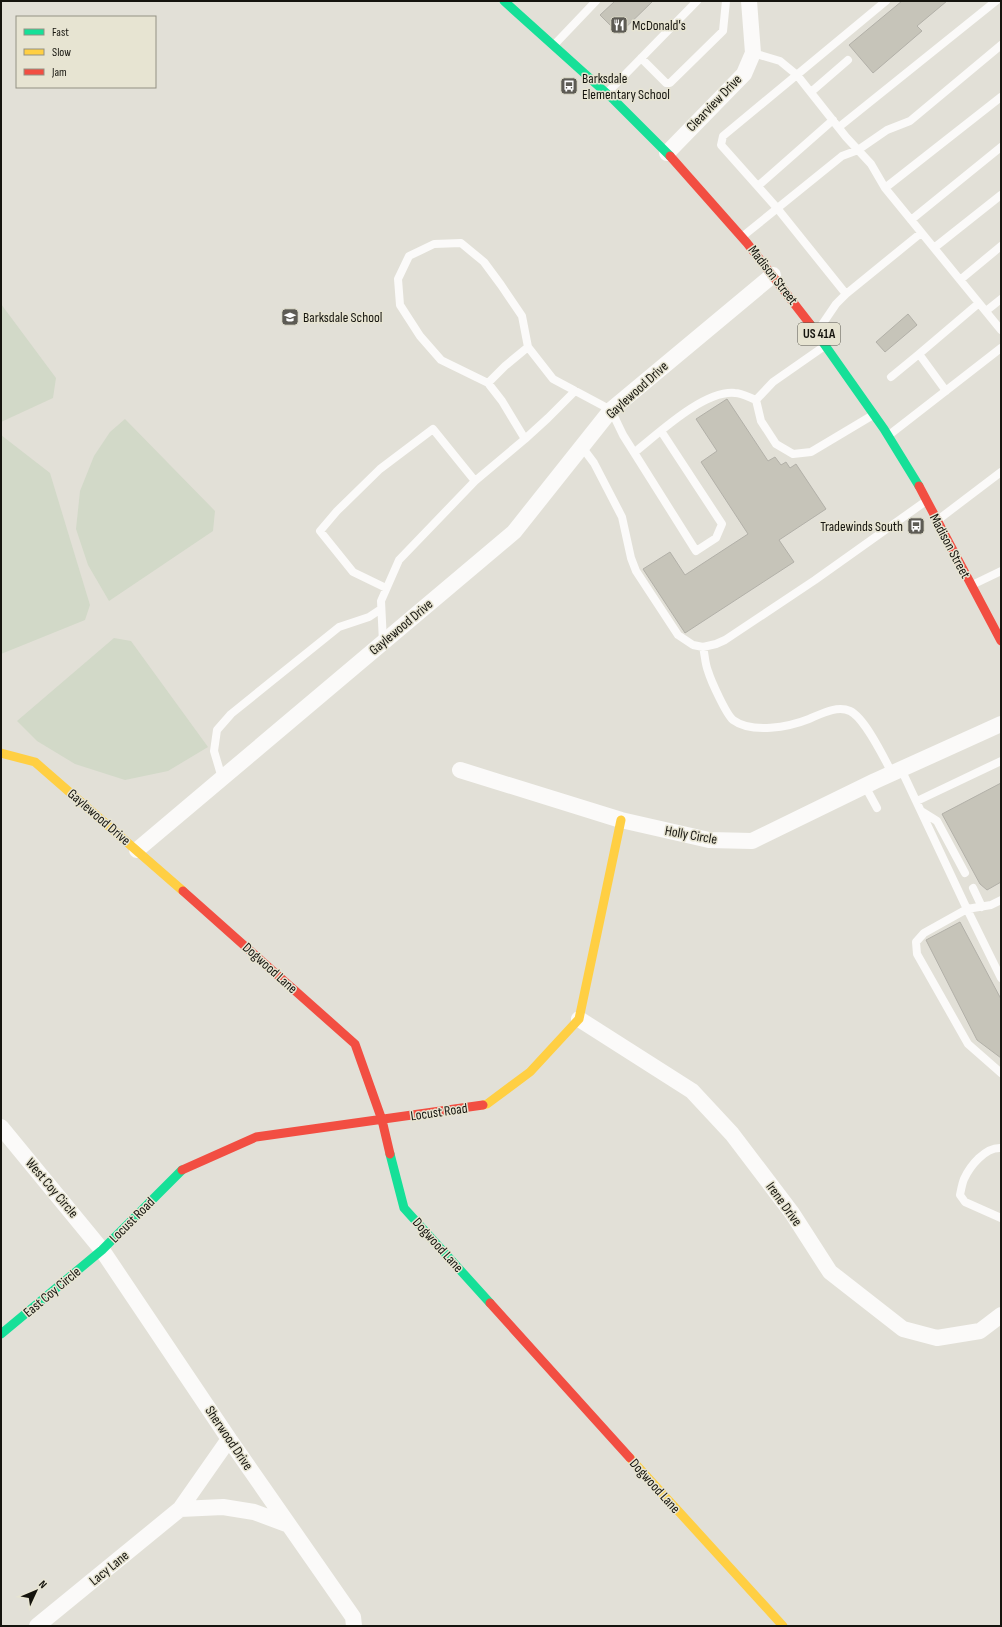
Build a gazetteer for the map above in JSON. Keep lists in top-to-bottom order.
{
  "streets": {
    "street": [
      "Clearview Drive",
      "Madison Street",
      "US 41A",
      "Gaylewood Drive",
      "Holly Circle",
      "Dogwood Lane",
      "Locust Road",
      "West Coy Circle",
      "Irene Drive",
      "East Coy Circle",
      "Sherwood Drive",
      "Lacy Lane"
    ]
  },
  "crossings": [
    ["Clearview Drive", "Madison Street"],
    ["Madison Street", "Gaylewood Drive"],
    ["Gaylewood Drive", "Dogwood Lane"],
    ["Dogwood Lane", "Locust Road"],
    ["Locust Road", "West Coy Circle"],
    ["Locust Road", "Irene Drive"],
    ["Locust Road", "East Coy Circle"],
    ["Locust Road", "Sherwood Drive"],
    ["West Coy Circle", "East Coy Circle"],
    ["West Coy Circle", "Sherwood Drive"],
    ["East Coy Circle", "Sherwood Drive"],
    ["Sherwood Drive", "Lacy Lane"]
  ],
  "places": {
    "restaurant": ["McDonald's"],
    "bus stop": ["Barksdale Elementary School", "Tradewinds South"],
    "school or university": ["Barksdale School"]
  },
  "legend": ["Fast", "Slow", "Jam"],
  "north": "top right"
}
